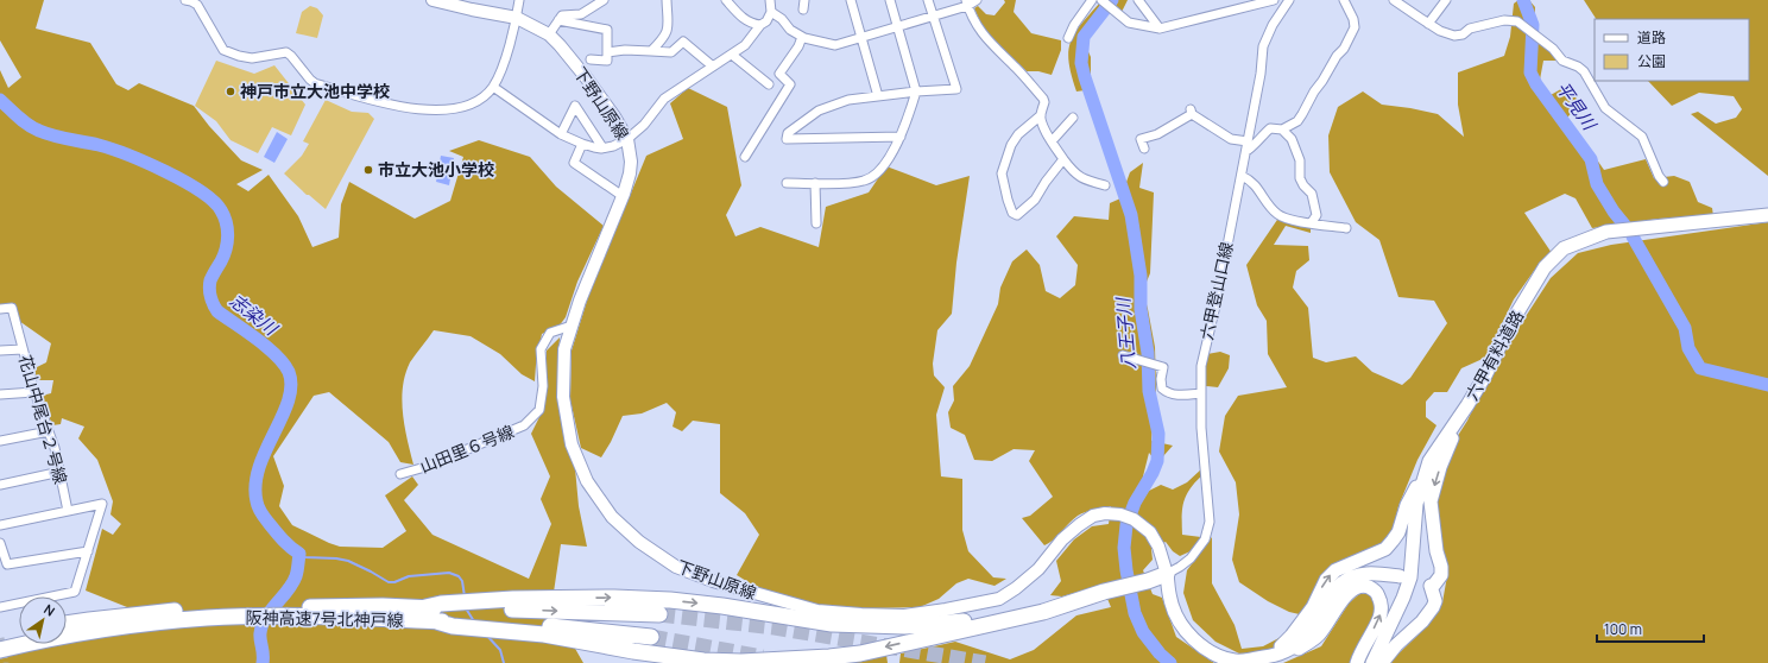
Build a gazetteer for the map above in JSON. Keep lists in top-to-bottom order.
{
  "streets": {
    "highway": ["阪神高速7号北神戸線"],
    "main road": ["六甲有料道路"],
    "street": [
      "下野山原線",
      "六甲登山口線",
      "花山中尾台２号線",
      "山田里６号線"
    ]
  },
  "crossings": [
    ["下野山原線", "六甲登山口線"],
    ["下野山原線", "山田里６号線"]
  ],
  "water": ["平見川", "志染川", "八王子川"],
  "places": ["神戸市立大池中学校", "市立大池小学校"],
  "legend": ["道路", "公園"],
  "scale_bar": "100 m",
  "north": "top right"
}
